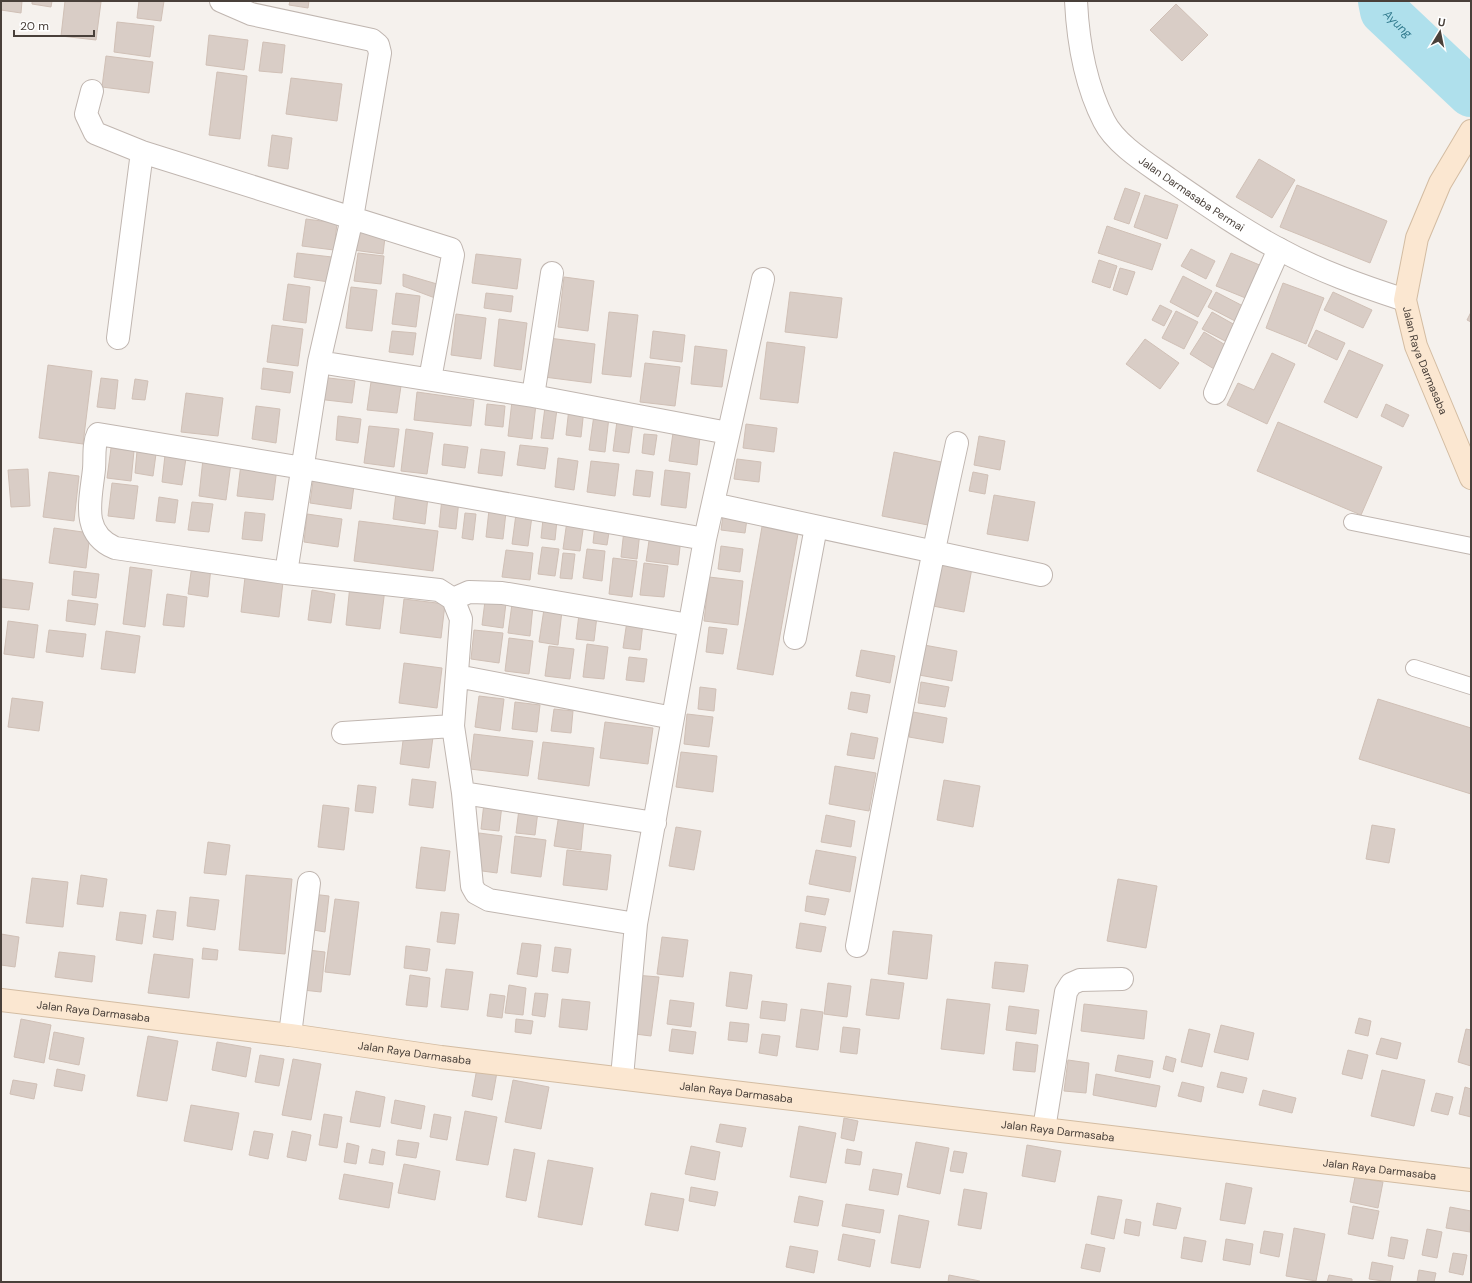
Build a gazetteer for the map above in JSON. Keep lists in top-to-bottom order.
{
  "streets": {
    "main road": ["Jalan Raya Darmasaba"],
    "street": ["Jalan Darmasaba Permai"]
  },
  "crossings": [
    ["Jalan Darmasaba Permai", "Jalan Raya Darmasaba"]
  ],
  "water": ["Ayung"],
  "scale_bar": "20 m",
  "north": "top"
}
